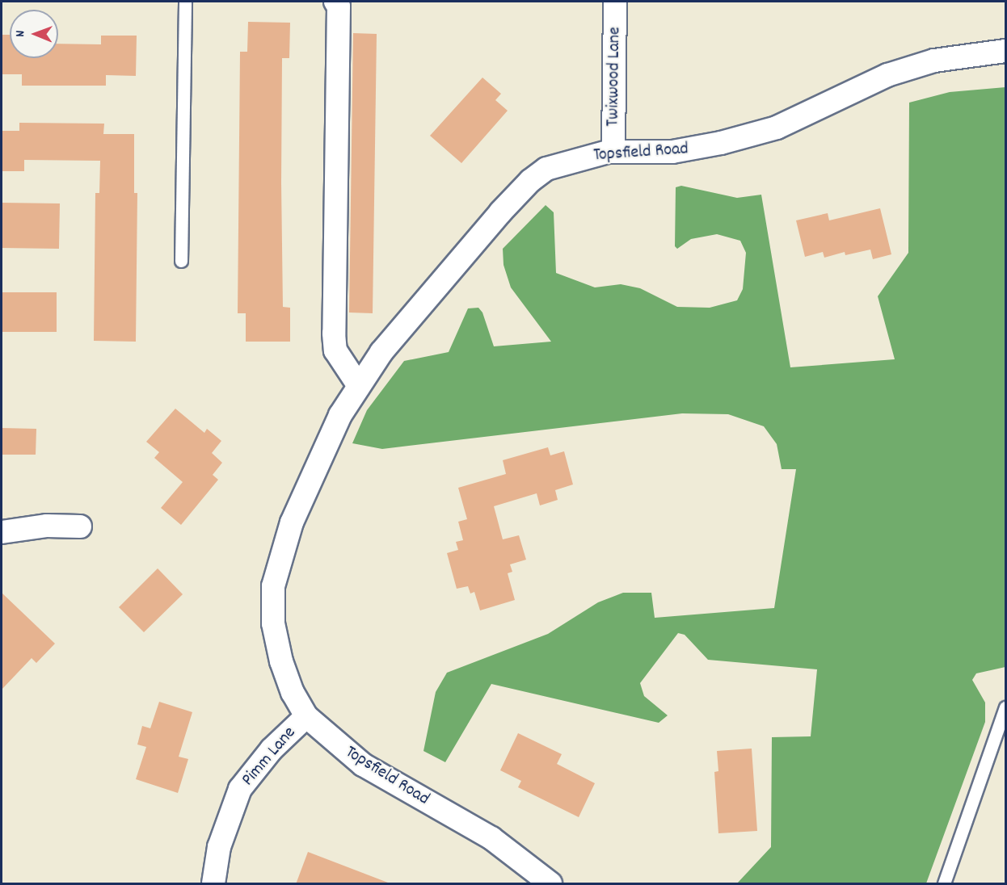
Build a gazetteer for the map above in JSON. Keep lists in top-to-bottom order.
{
  "streets": {
    "street": ["Twixwood Lane", "Topsfield Road", "Pimm Lane"]
  },
  "crossings": [
    ["Twixwood Lane", "Topsfield Road"],
    ["Topsfield Road", "Pimm Lane"]
  ],
  "north": "left"
}
